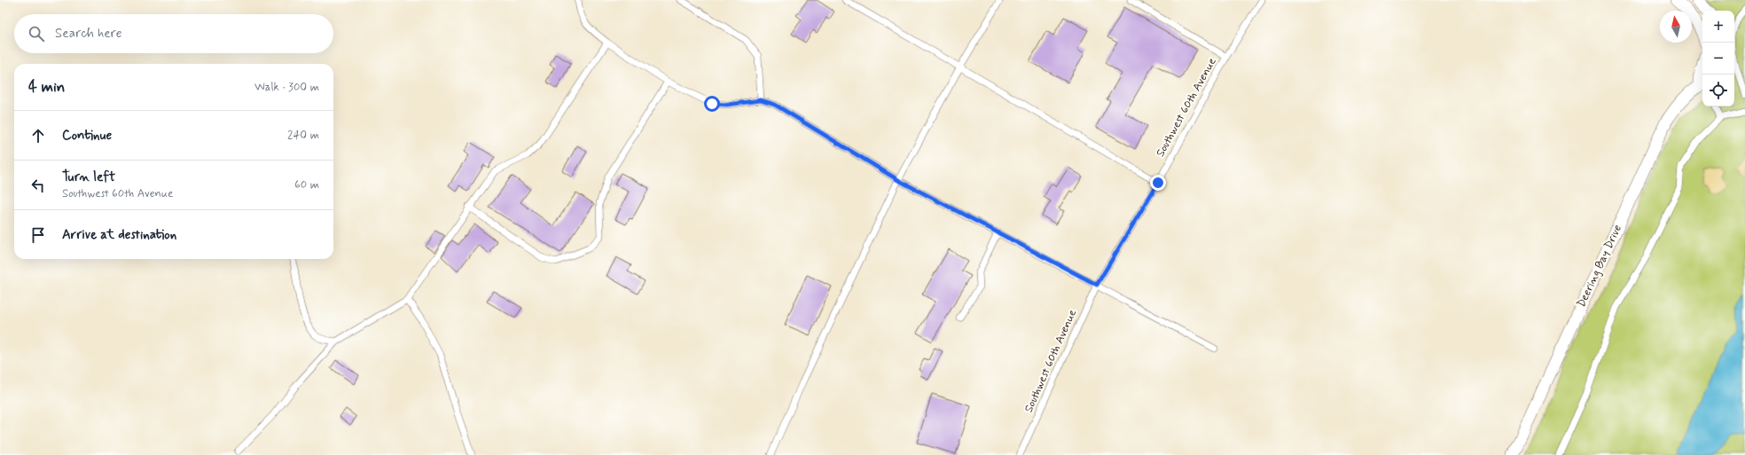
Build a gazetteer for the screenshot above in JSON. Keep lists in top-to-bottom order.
{
  "streets": {
    "street": ["Deering Bay Drive"],
    "lane": ["Southwest 60th Avenue"]
  },
  "north": "top",
  "page": {
    "map_buttons": ["+", "−"],
    "search": "Search here",
    "heading": ["4 min", "Walk · 300 m"],
    "list": [
      ["Continue", "240 m"],
      ["Turn left", "Southwest 60th Avenue", "60 m"],
      "Arrive at destination"
    ]
  }
}
